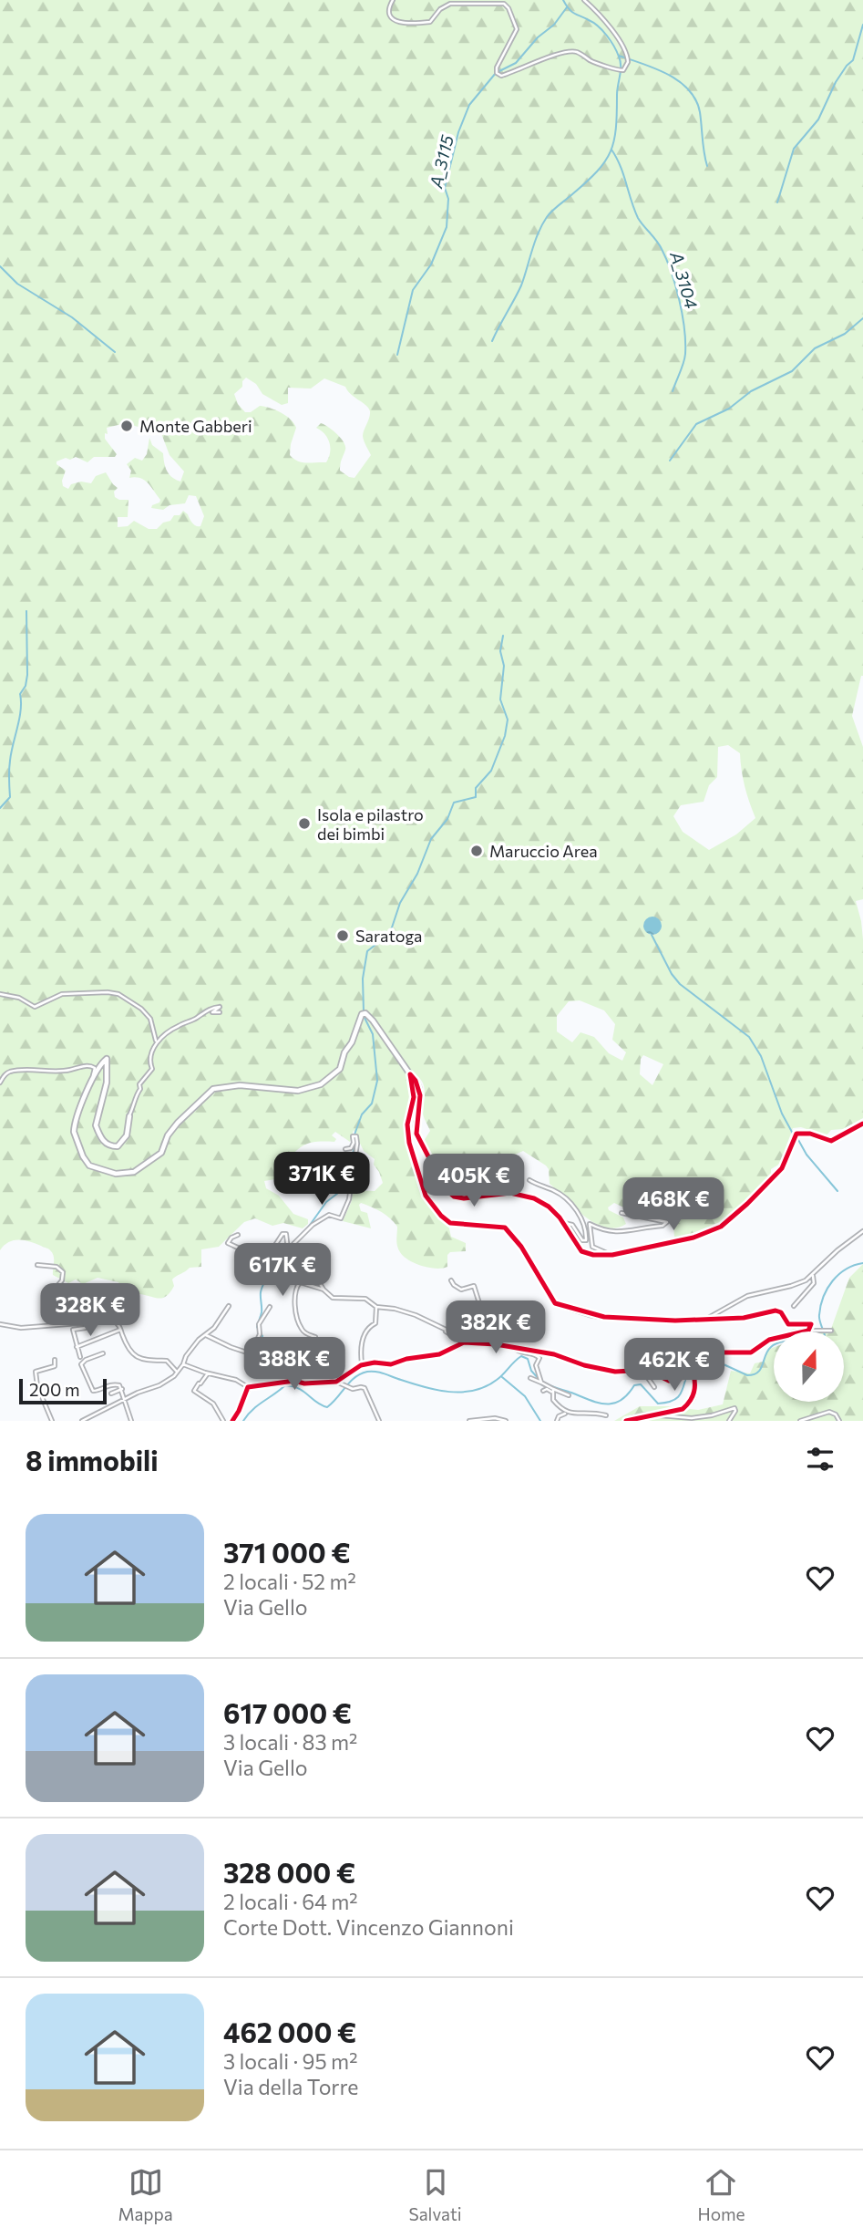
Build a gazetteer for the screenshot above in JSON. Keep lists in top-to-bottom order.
{
  "water": ["A_3115", "A_3104"],
  "places": [
    "Monte Gabberi",
    "Isola e pilastro dei bimbi",
    "Maruccio Area",
    "Saratoga"
  ],
  "scale_bar": "200 m",
  "north": "top",
  "page": {
    "price": [
      "371K €",
      "405K €",
      "468K €",
      "617K €",
      "328K €",
      "382K €",
      "388K €",
      "462K €"
    ],
    "scale": "200 m",
    "heading": "8 immobili",
    "list": [
      {
        "name": "371 000 €",
        "note": "2 locali · 52 m² · Via Gello"
      },
      {
        "name": "617 000 €",
        "note": "3 locali · 83 m² · Via Gello"
      },
      {
        "name": "328 000 €",
        "note": "2 locali · 64 m² · Corte Dott. Vincenzo Giannoni"
      },
      {
        "name": "462 000 €",
        "note": "3 locali · 95 m² · Via della Torre"
      }
    ],
    "tabs": ["Mappa", "Salvati", "Home"]
  }
}
